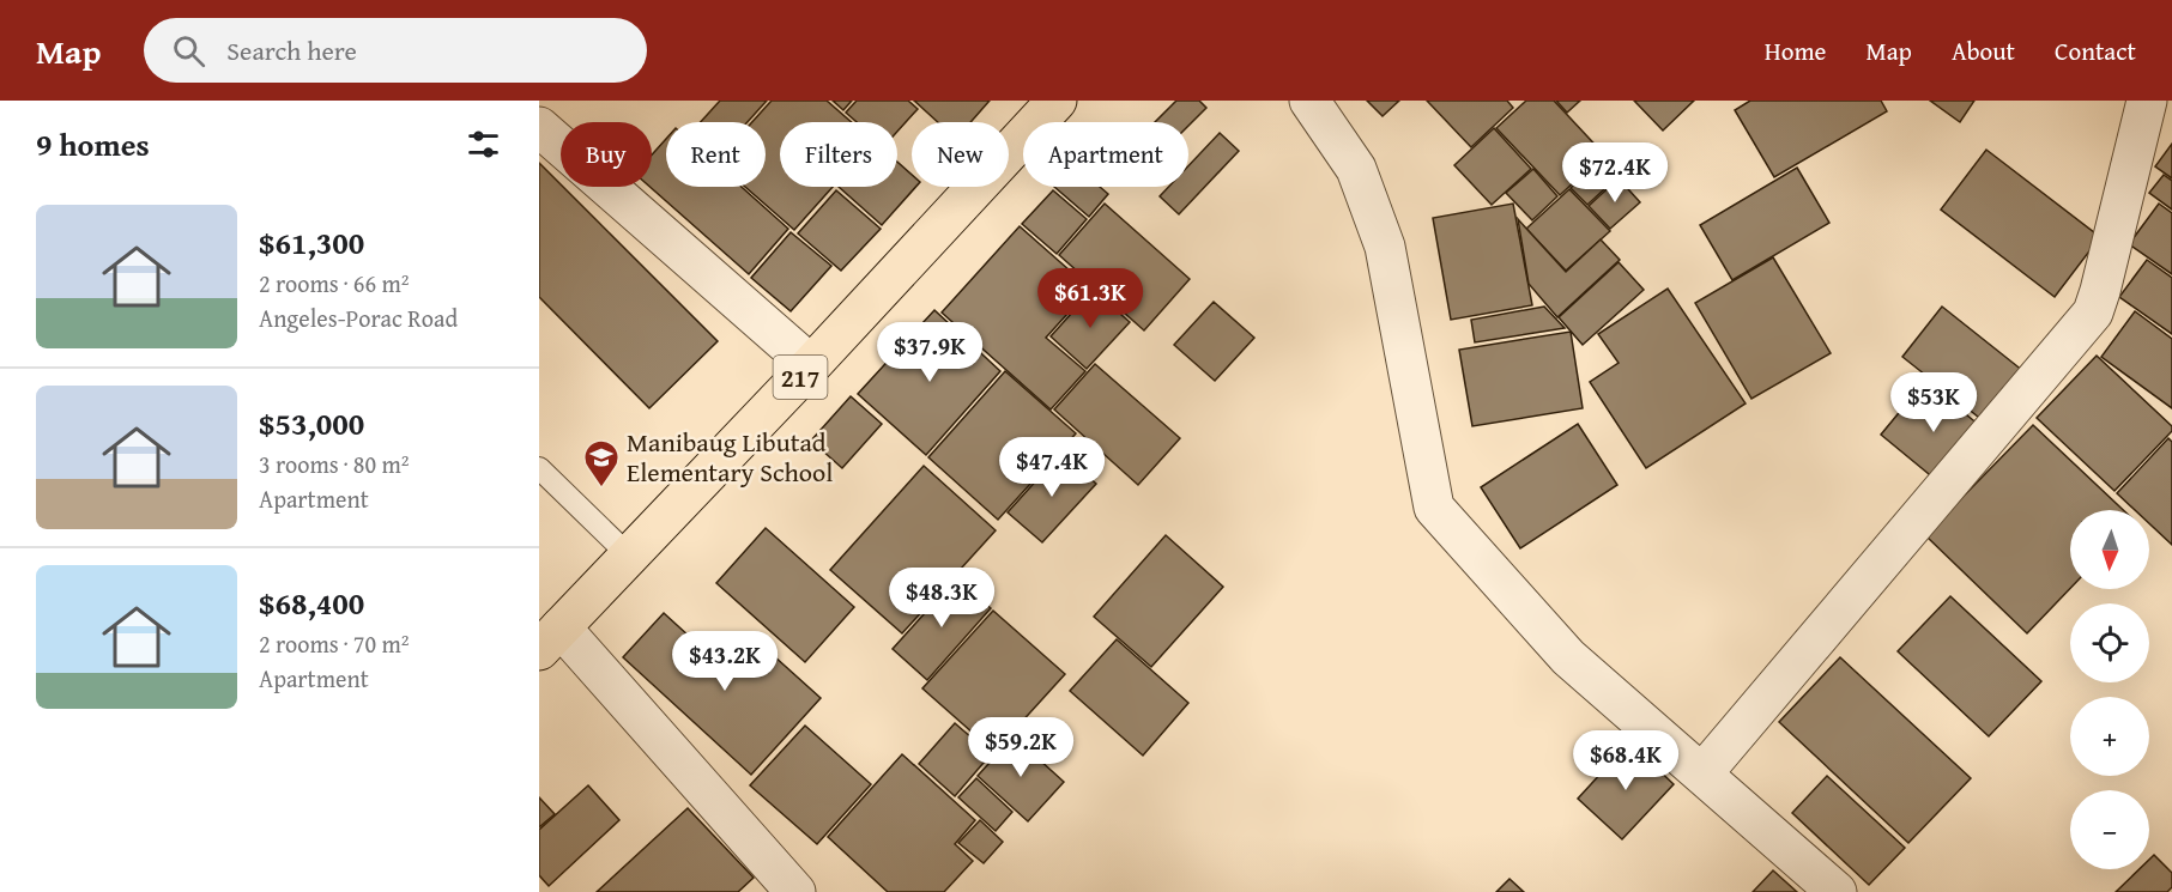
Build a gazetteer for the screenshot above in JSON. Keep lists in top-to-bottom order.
{
  "streets": {
    "main road": ["217"]
  },
  "places": {
    "school or university": ["Manibaug Libutad Elementary School"]
  },
  "north": "bottom",
  "page": {
    "header": "Map",
    "search": "Search here",
    "nav": [
      "Home",
      "Map",
      "About",
      "Contact"
    ],
    "heading": "9 homes",
    "chip": [
      "Buy",
      "Rent",
      "Filters",
      "New",
      "Apartment"
    ],
    "price": [
      "$72.4K",
      "$61.3K",
      "$37.9K",
      "$53K",
      "$47.4K",
      "$48.3K",
      "$43.2K",
      "$59.2K",
      "$68.4K"
    ],
    "list": [
      {
        "name": "$61,300",
        "note": "2 rooms · 66 m² · Angeles-Porac Road"
      },
      {
        "name": "$53,000",
        "note": "3 rooms · 80 m² · Apartment"
      },
      {
        "name": "$68,400",
        "note": "2 rooms · 70 m² · Apartment"
      }
    ],
    "map_buttons": ["+", "−"]
  }
}
